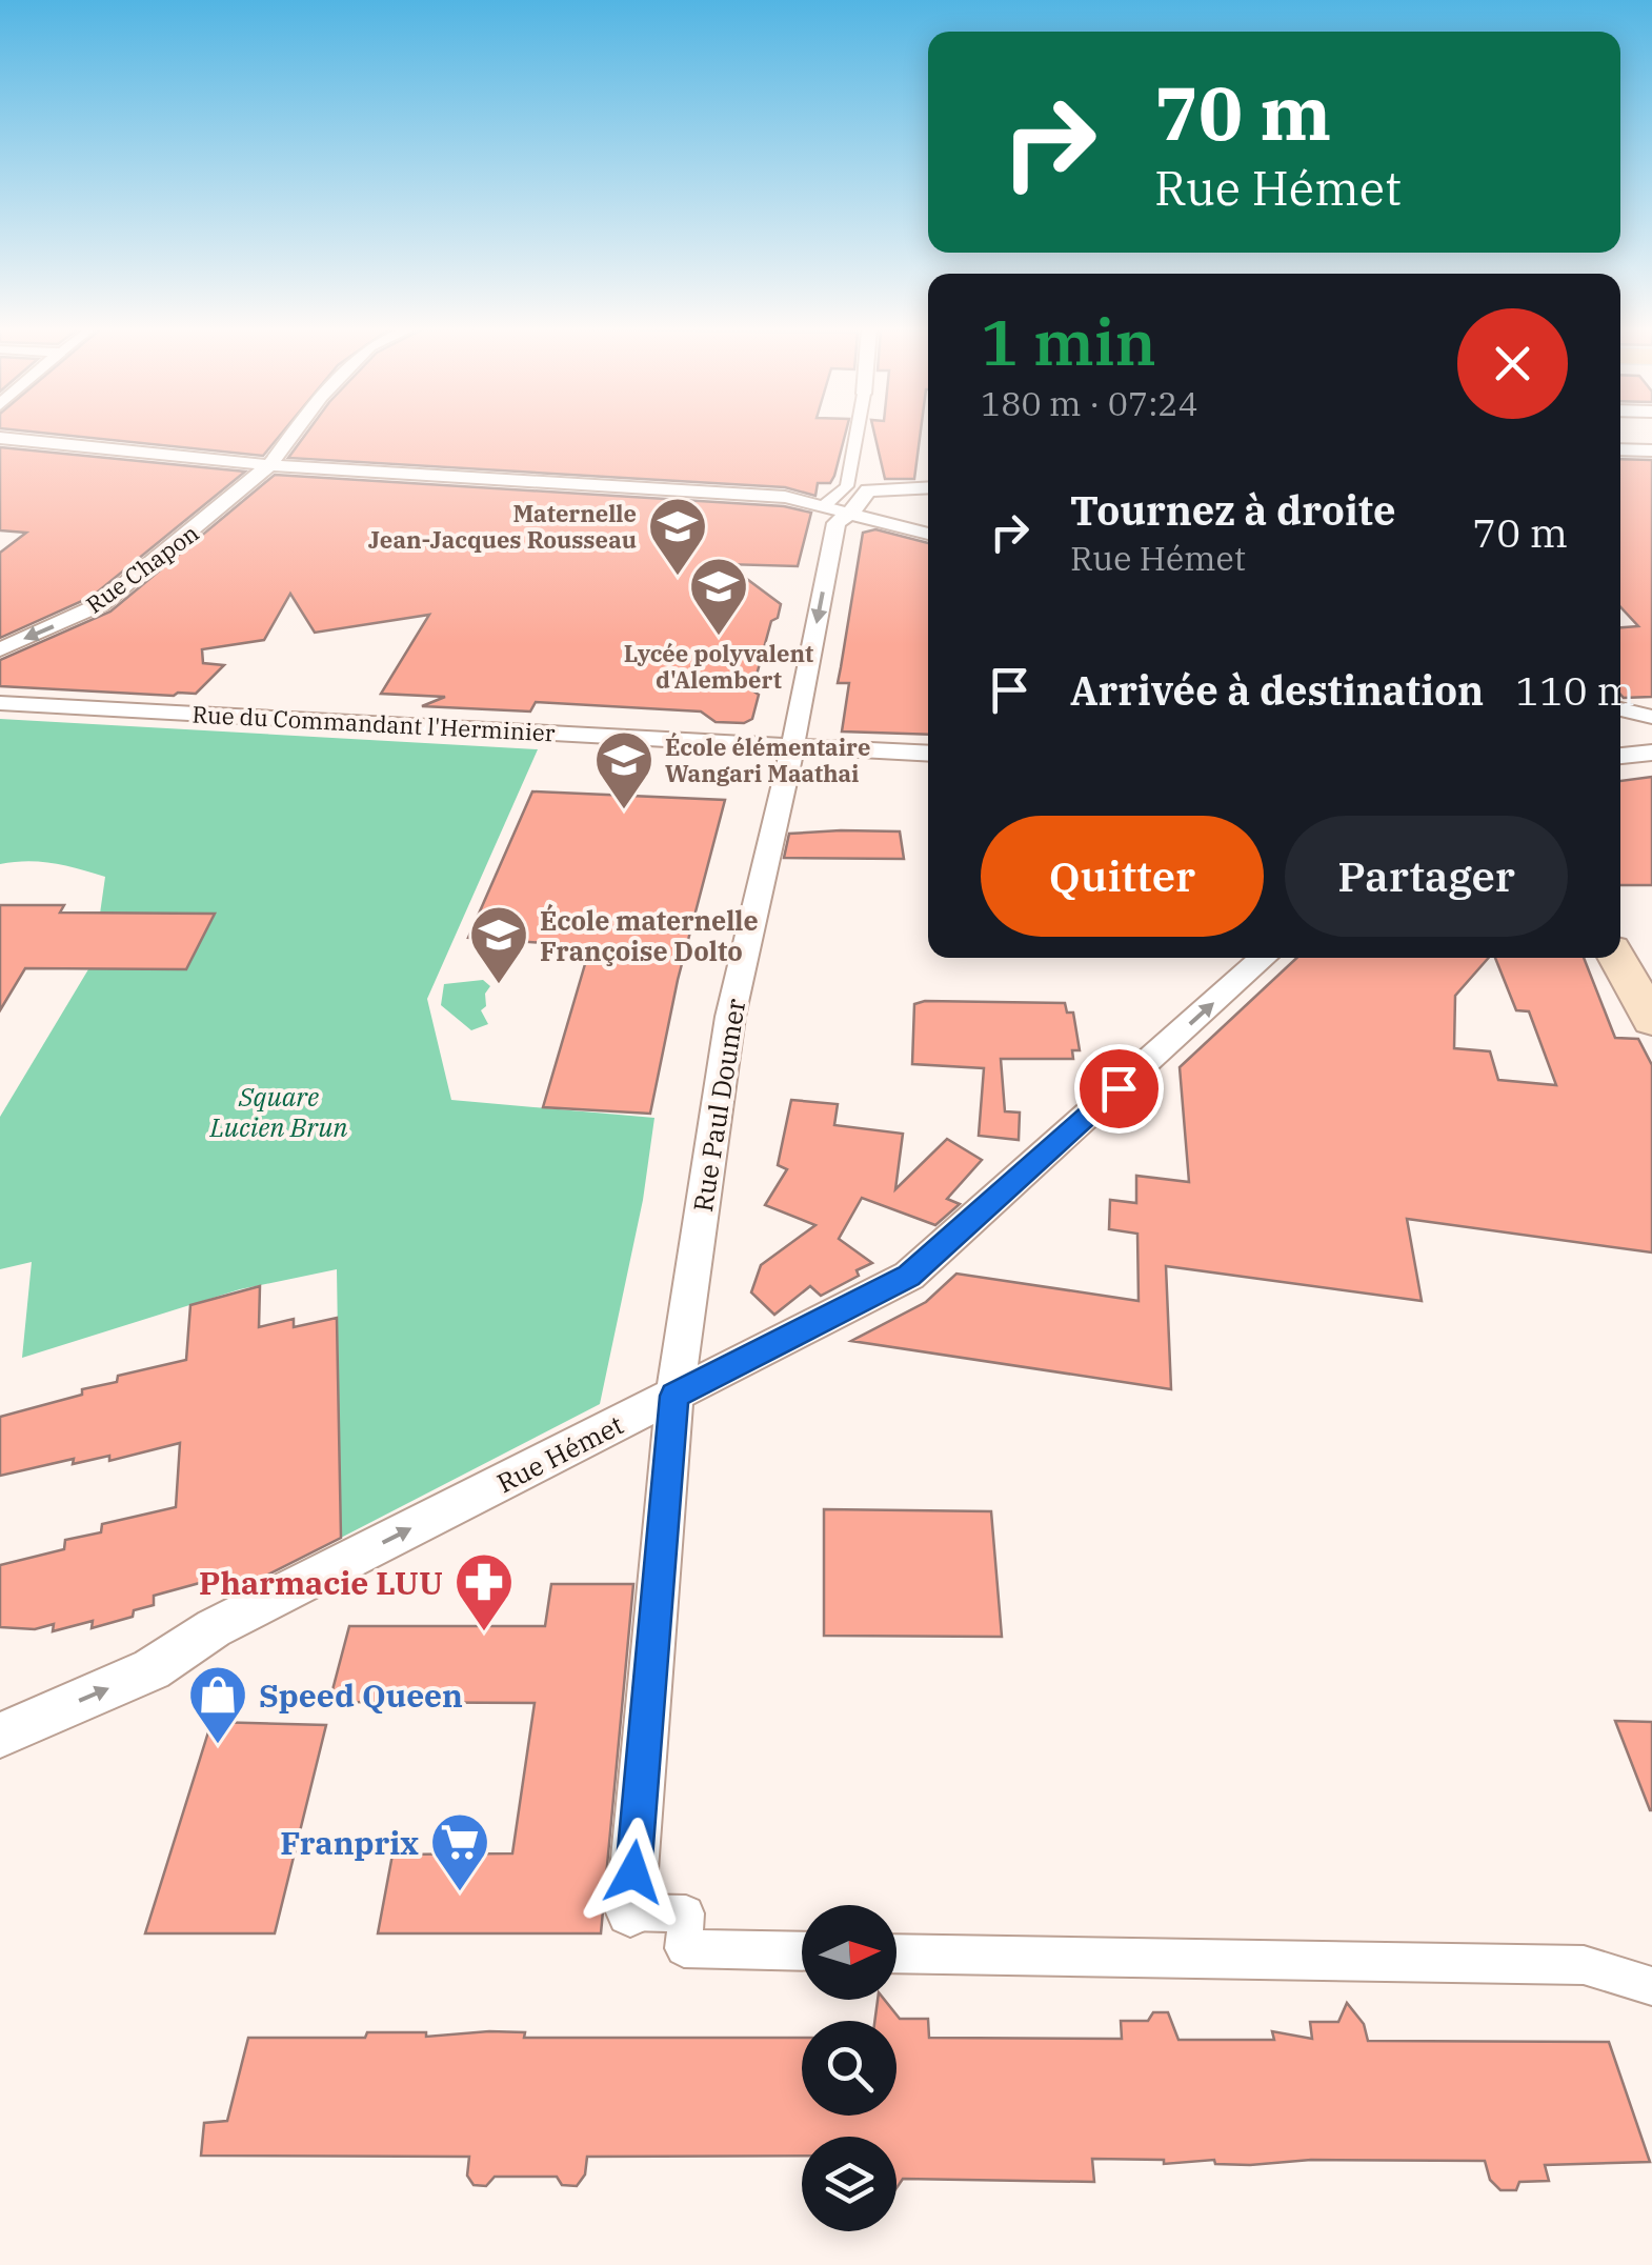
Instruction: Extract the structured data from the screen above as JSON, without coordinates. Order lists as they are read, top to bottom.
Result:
{
  "streets": {
    "street": [
      "Rue Chapon",
      "Rue du Commandant l'Herminier",
      "Rue Paul Doumer",
      "Rue Hémet"
    ]
  },
  "crossings": [
    ["Rue du Commandant l'Herminier", "Rue Paul Doumer"],
    ["Rue Paul Doumer", "Rue Hémet"]
  ],
  "one_way": ["Rue Chapon", "Rue Hémet"],
  "parks": ["Square Lucien Brun"],
  "places": {
    "school or university": [
      "Maternelle Jean-Jacques Rousseau",
      "Lycée polyvalent d'Alembert",
      "École élémentaire Wangari Maathai",
      "École maternelle Françoise Dolto"
    ],
    "pharmacy": ["Pharmacie LUU"],
    "shop": ["Speed Queen"],
    "supermarket": ["Franprix"]
  },
  "north": "right",
  "page": {
    "turn": ["70 m", "Rue Hémet"],
    "heading": ["1 min", "180 m · 07:24"],
    "list": [
      {
        "name": "Tournez à droite",
        "note": "Rue Hémet",
        "value": "70 m"
      },
      {
        "name": "Arrivée à destination",
        "value": "110 m"
      }
    ],
    "buttons": ["Quitter", "Partager"]
  }
}
